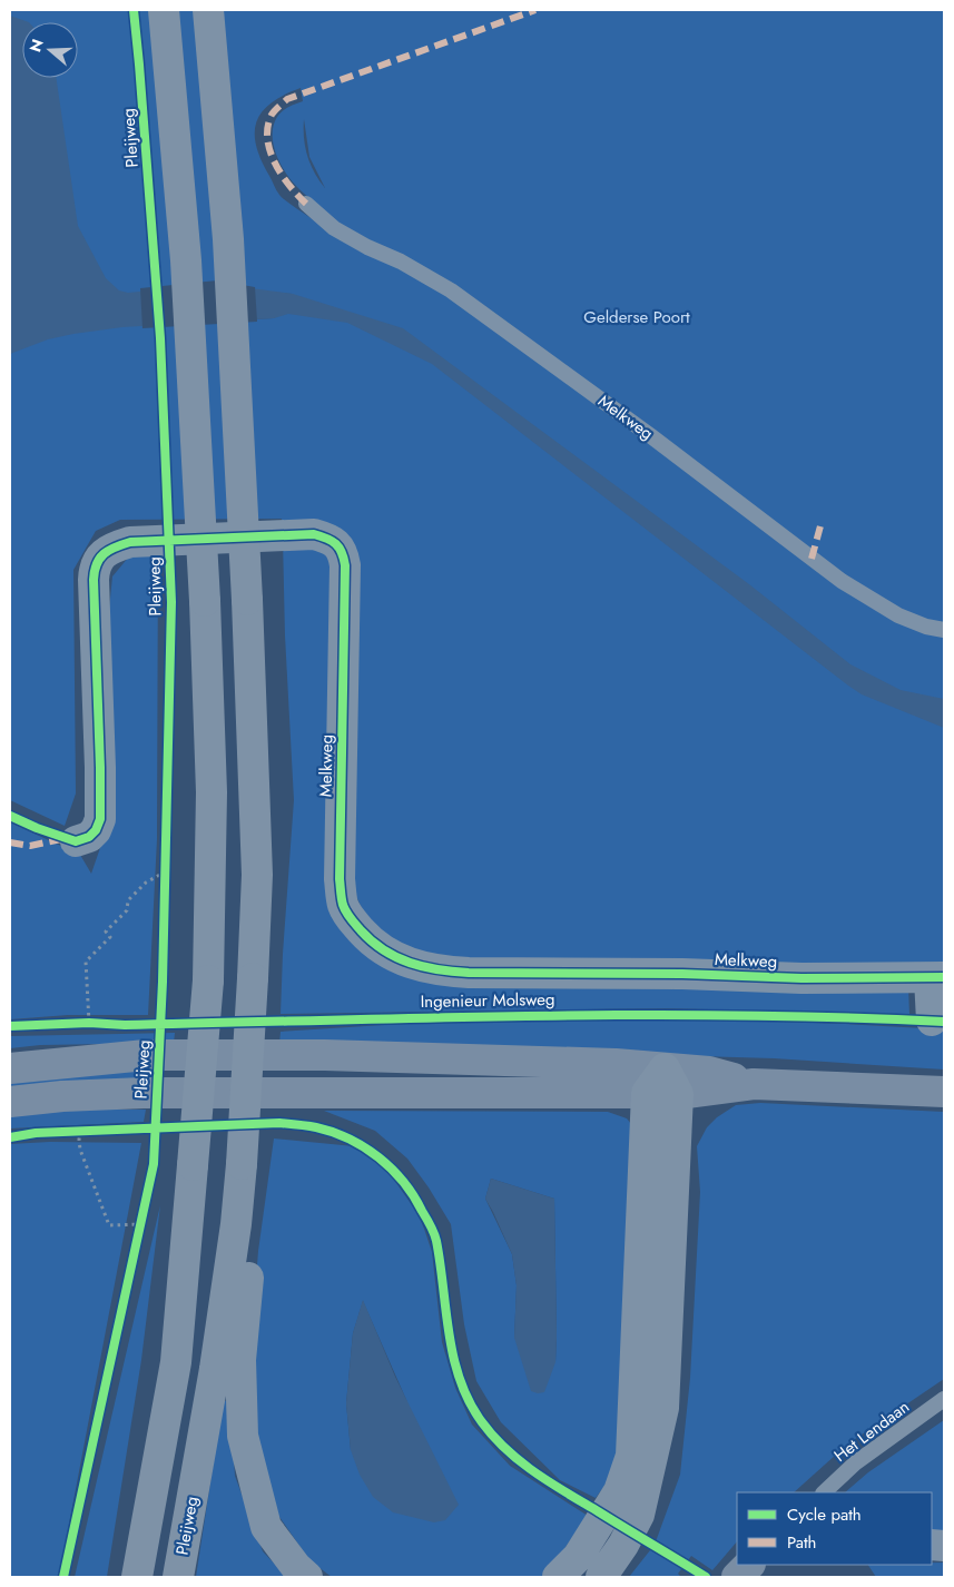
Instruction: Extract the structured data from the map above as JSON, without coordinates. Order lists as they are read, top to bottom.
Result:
{
  "streets": {
    "highway": ["Pleijweg"],
    "street": ["Melkweg"],
    "lane": ["Het Lendaan"],
    "cycle path": ["Ingenieur Molsweg"]
  },
  "parks": ["Gelderse Poort"],
  "legend": ["Cycle path", "Path"],
  "north": "left"
}
